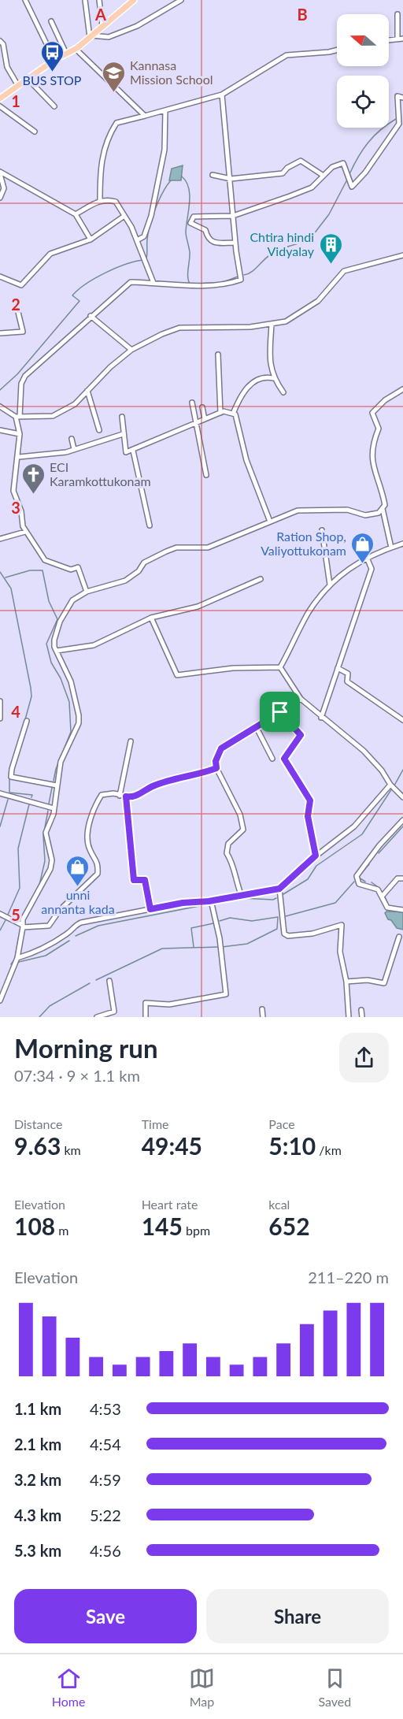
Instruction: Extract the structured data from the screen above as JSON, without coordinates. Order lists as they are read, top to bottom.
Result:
{
  "places": {
    "bus stop": ["BUS STOP"],
    "school or university": ["Kannasa Mission School"],
    "building": ["Chtira hindi Vidyalay"],
    "church": ["ECI Karamkottukonam"],
    "shop": ["Ration Shop, Valiyottukonam", "unni annanta kada"]
  },
  "north": "left",
  "page": {
    "heading": ["Morning run", "07:34 · 9 × 1.1 km"],
    "stats": [
      ["Distance", "9.63 km"],
      ["Time", "49:45"],
      ["Pace", "5:10 /km"],
      ["Elevation", "108 m"],
      ["Heart rate", "145 bpm"],
      ["kcal", "652"]
    ],
    "chart": ["Elevation", "211–220 m"],
    "list": [
      {
        "name": "1.1 km",
        "note": "4:53"
      },
      {
        "name": "2.1 km",
        "note": "4:54"
      },
      {
        "name": "3.2 km",
        "note": "4:59"
      },
      {
        "name": "4.3 km",
        "note": "5:22"
      },
      {
        "name": "5.3 km",
        "note": "4:56"
      }
    ],
    "buttons": ["Save", "Share"],
    "tabs": ["Home", "Map", "Saved"]
  },
  "grid": {
    "columns": ["A", "B"],
    "rows": [
      "1",
      "2",
      "3",
      "4",
      "5"
    ]
  }
}
